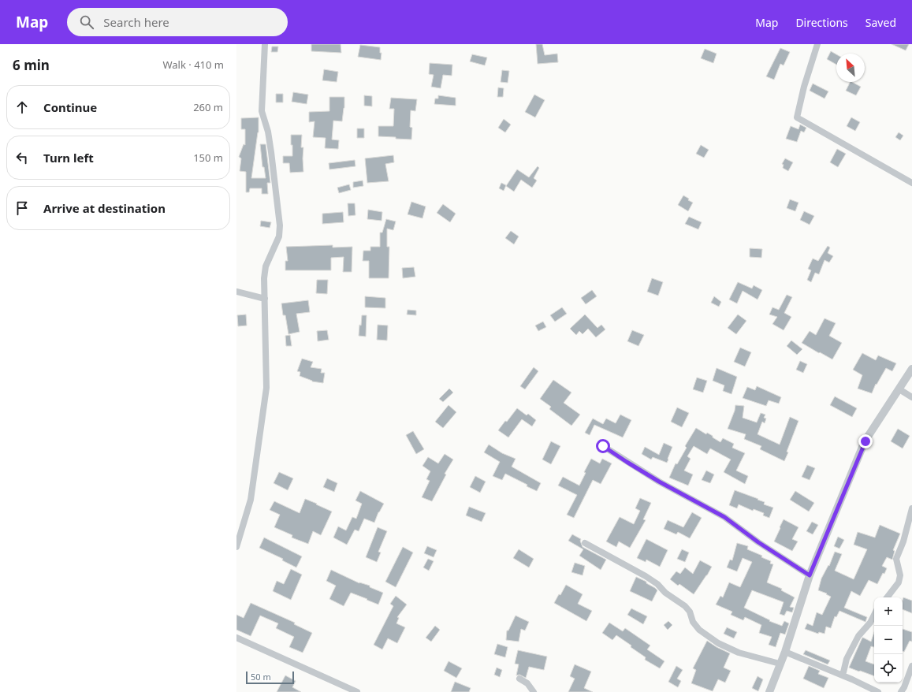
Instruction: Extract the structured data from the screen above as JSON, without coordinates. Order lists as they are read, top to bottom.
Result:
{
  "scale_bar": "50 m",
  "north": "top left",
  "page": {
    "header": "Map",
    "search": "Search here",
    "nav": ["Map", "Directions", "Saved"],
    "heading": ["6 min", "Walk · 410 m"],
    "list": [
      ["Continue", "260 m"],
      ["Turn left", "150 m"],
      "Arrive at destination"
    ],
    "map_buttons": ["+", "−"],
    "scale": "50 m"
  }
}
